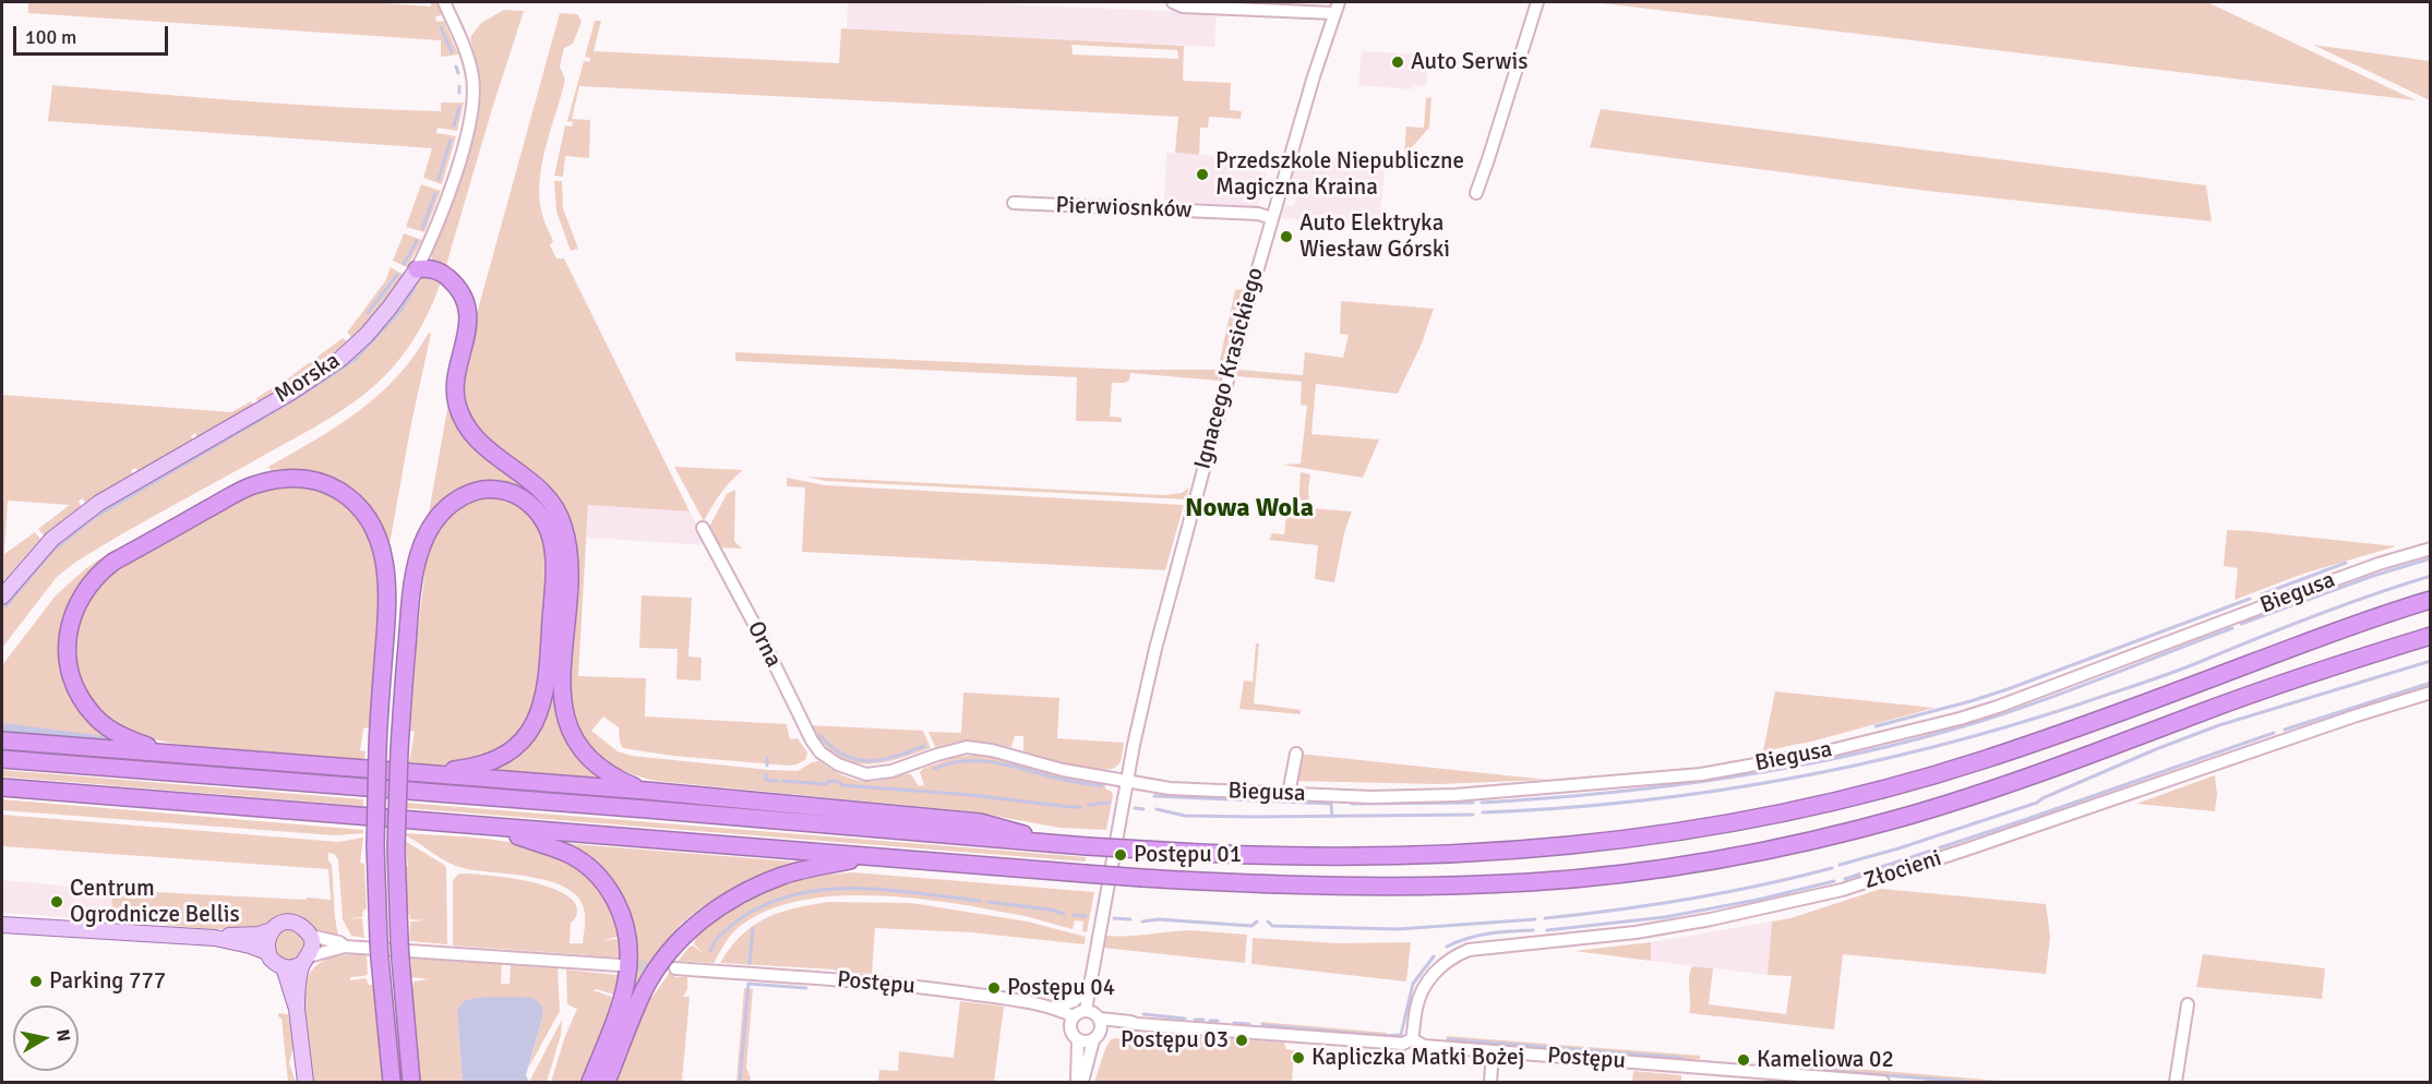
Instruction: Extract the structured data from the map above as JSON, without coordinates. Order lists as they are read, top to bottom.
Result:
{
  "streets": {
    "main road": ["Morska"],
    "street": [
      "Pierwiosnków",
      "Ignacego Krasickiego",
      "Biegusa",
      "Orna",
      "Złocieni",
      "Postępu"
    ]
  },
  "crossings": [
    ["Pierwiosnków", "Ignacego Krasickiego"],
    ["Ignacego Krasickiego", "Biegusa"],
    ["Ignacego Krasickiego", "Postępu"],
    ["Biegusa", "Orna"],
    ["Złocieni", "Postępu"]
  ],
  "districts": ["Nowa Wola"],
  "places": [
    "Auto Serwis",
    "Przedszkole Niepubliczne Magiczna Kraina",
    "Auto Elektryka Wiesław Górski",
    "Postępu 01",
    "Centrum Ogrodnicze Bellis",
    "Parking 777",
    "Postępu 04",
    "Postępu 03",
    "Kapliczka Matki Bożej",
    "Kameliowa 02"
  ],
  "scale_bar": "100 m",
  "north": "right"
}
